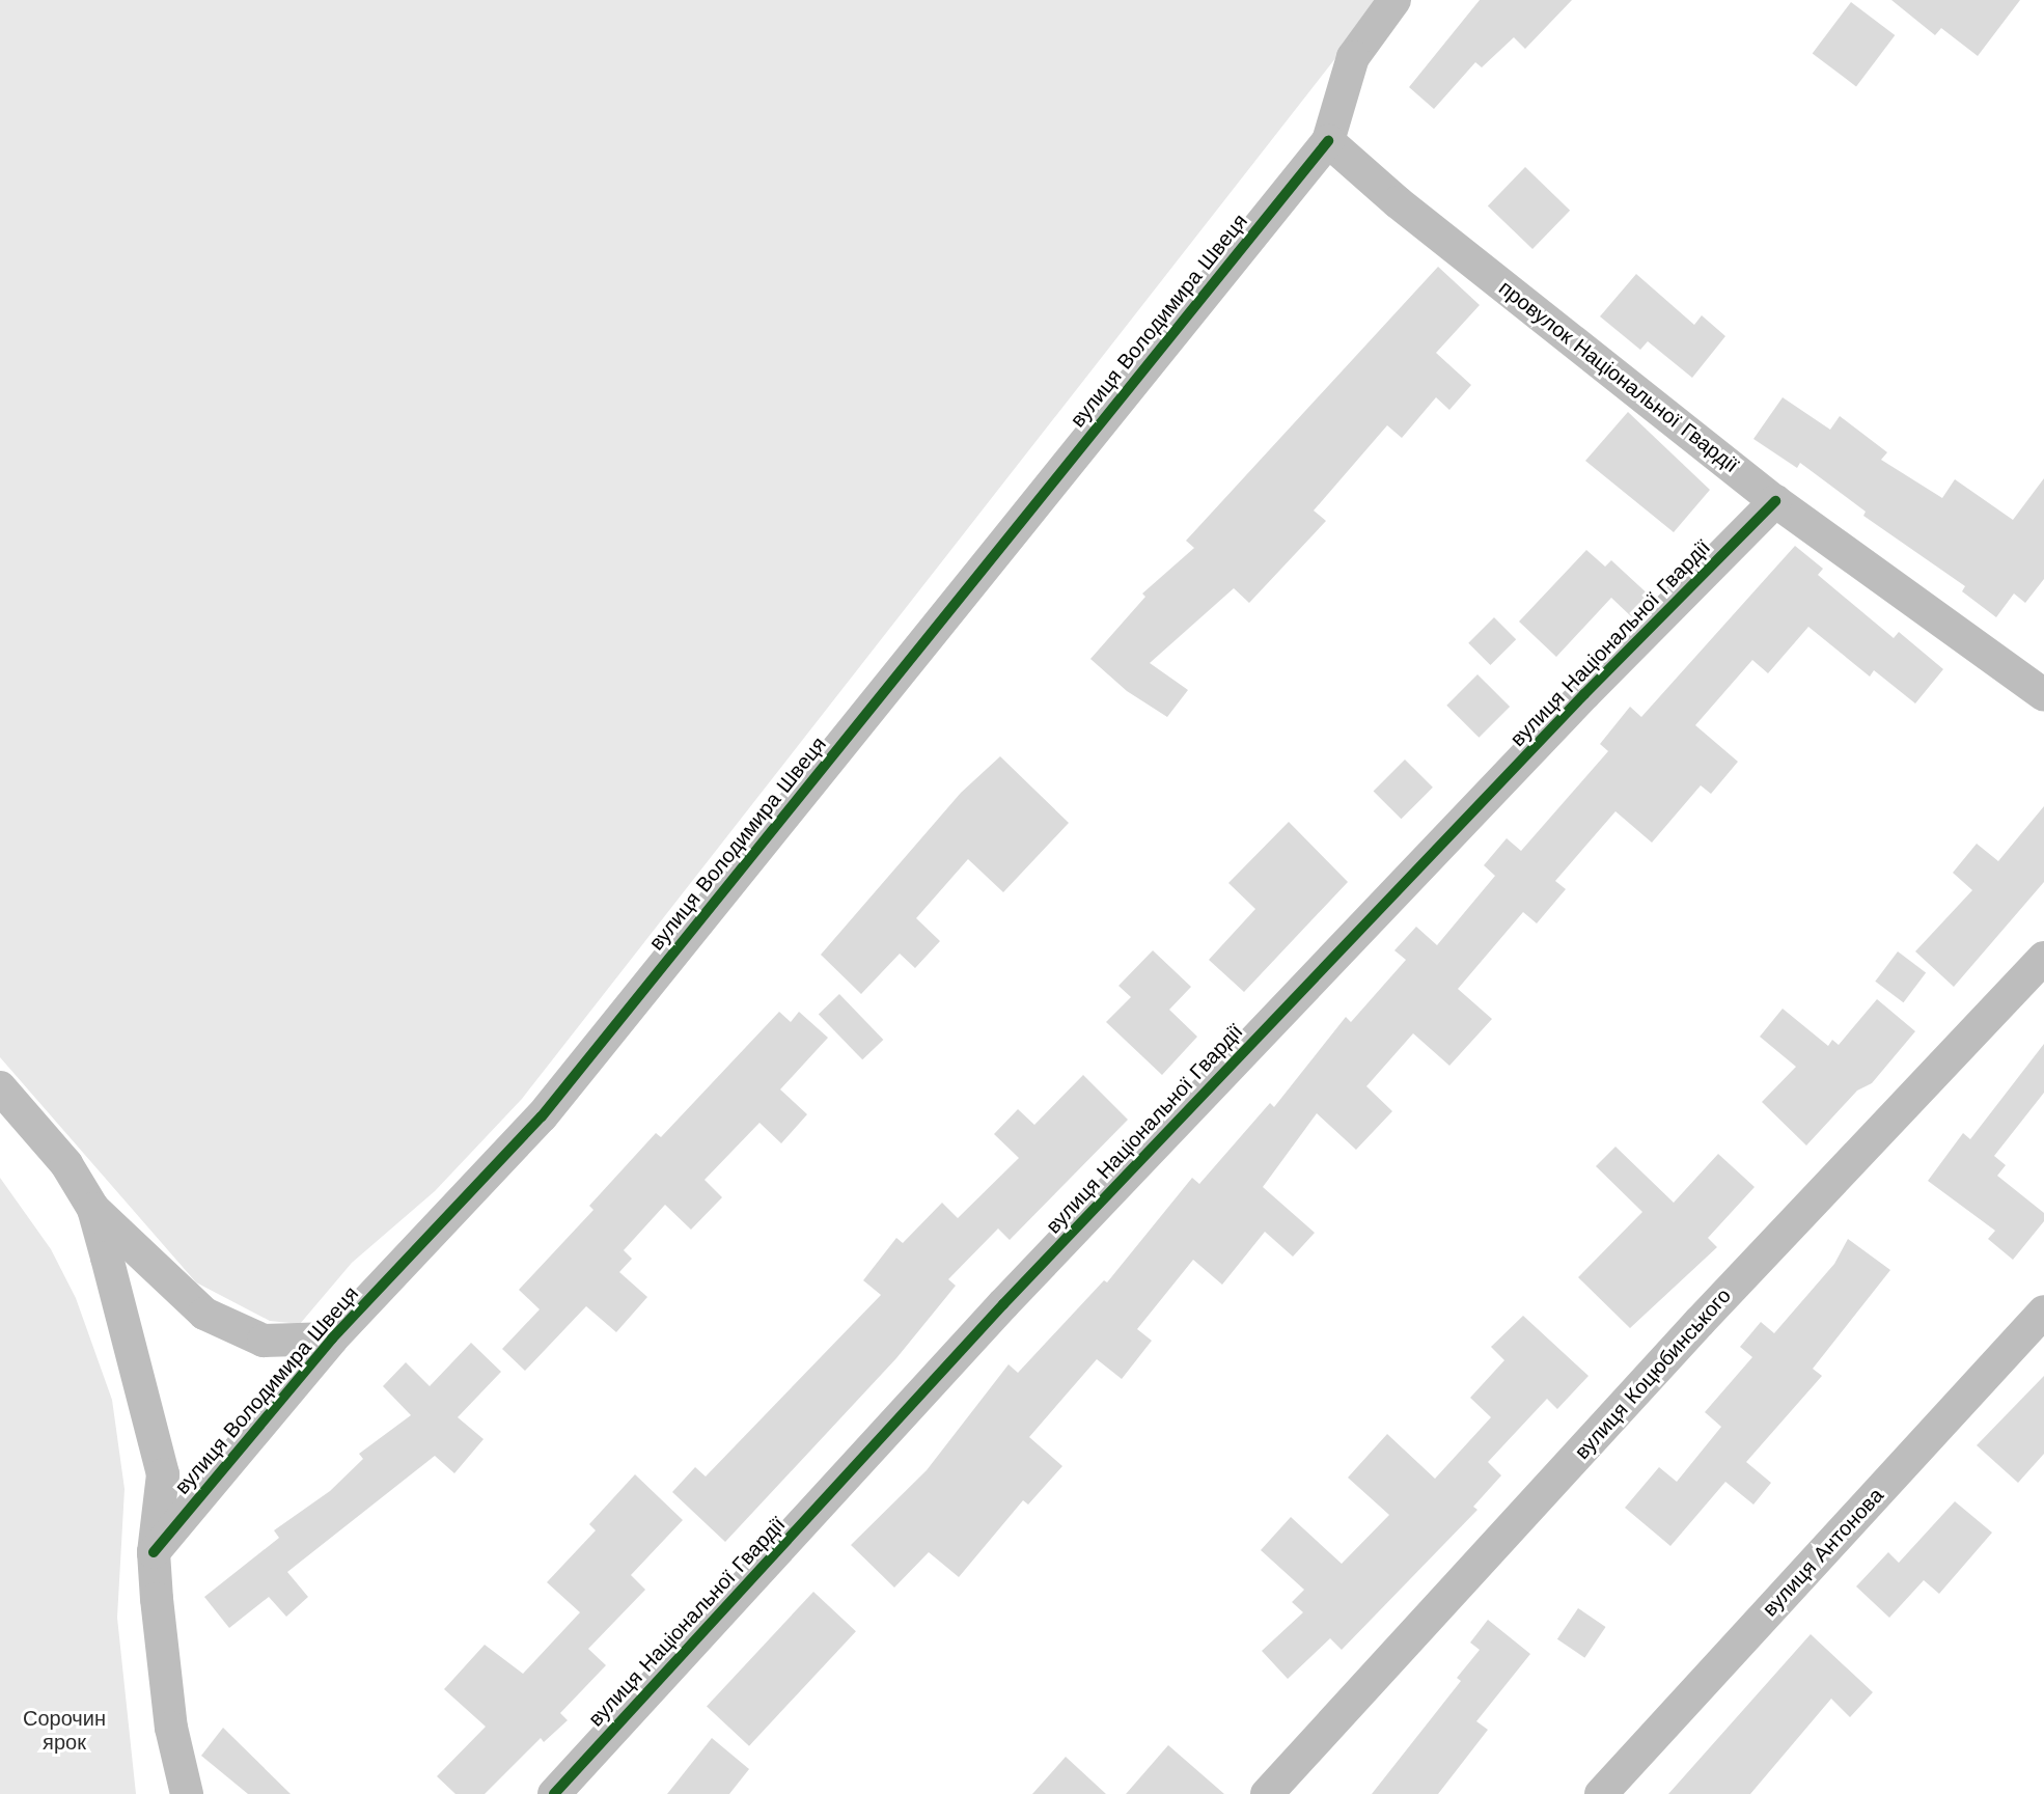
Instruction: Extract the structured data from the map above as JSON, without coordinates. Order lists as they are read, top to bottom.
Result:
{
  "streets": {
    "street": [
      "вулиця Володимира Швеця",
      "провулок Національної Гвардії",
      "вулиця Національної Гвардії",
      "вулиця Коцюбинського",
      "вулиця Антонова"
    ]
  },
  "crossings": [
    ["вулиця Володимира Швеця", "провулок Національної Гвардії"],
    ["провулок Національної Гвардії", "вулиця Національної Гвардії"]
  ],
  "parks": ["Сорочин ярок"]
}
